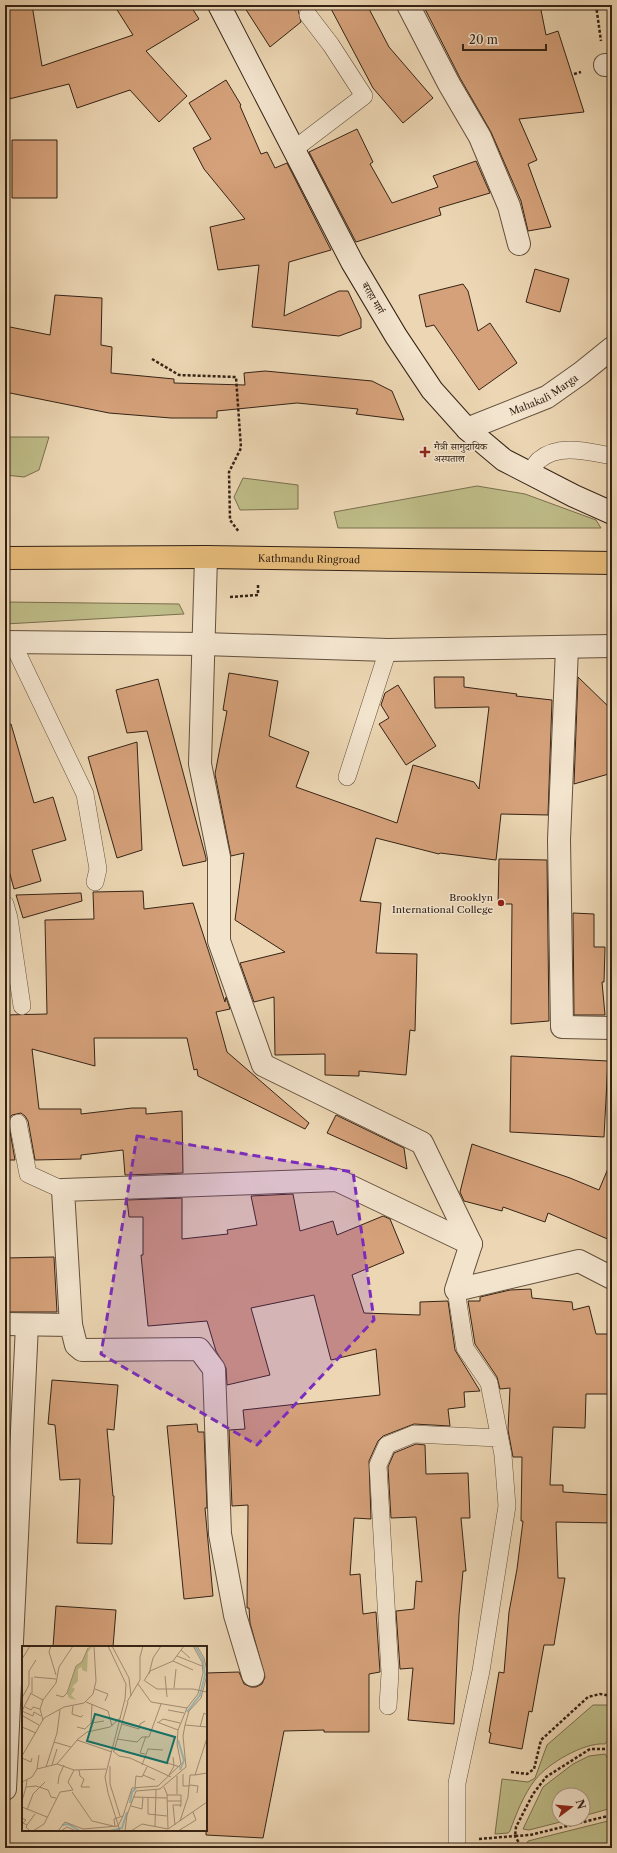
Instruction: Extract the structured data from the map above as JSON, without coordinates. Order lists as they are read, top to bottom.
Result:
{
  "streets": {
    "highway": ["Kathmandu Ringroad"],
    "street": ["बराहा मार्ग", "Mahakali Marga"]
  },
  "crossings": [
    ["बराहा मार्ग", "Mahakali Marga"]
  ],
  "places": {
    "health": ["मैत्री सामुदायिक अस्पताल"],
    "other": ["Brooklyn International College"]
  },
  "scale_bar": "20 m",
  "north": "right"
}
